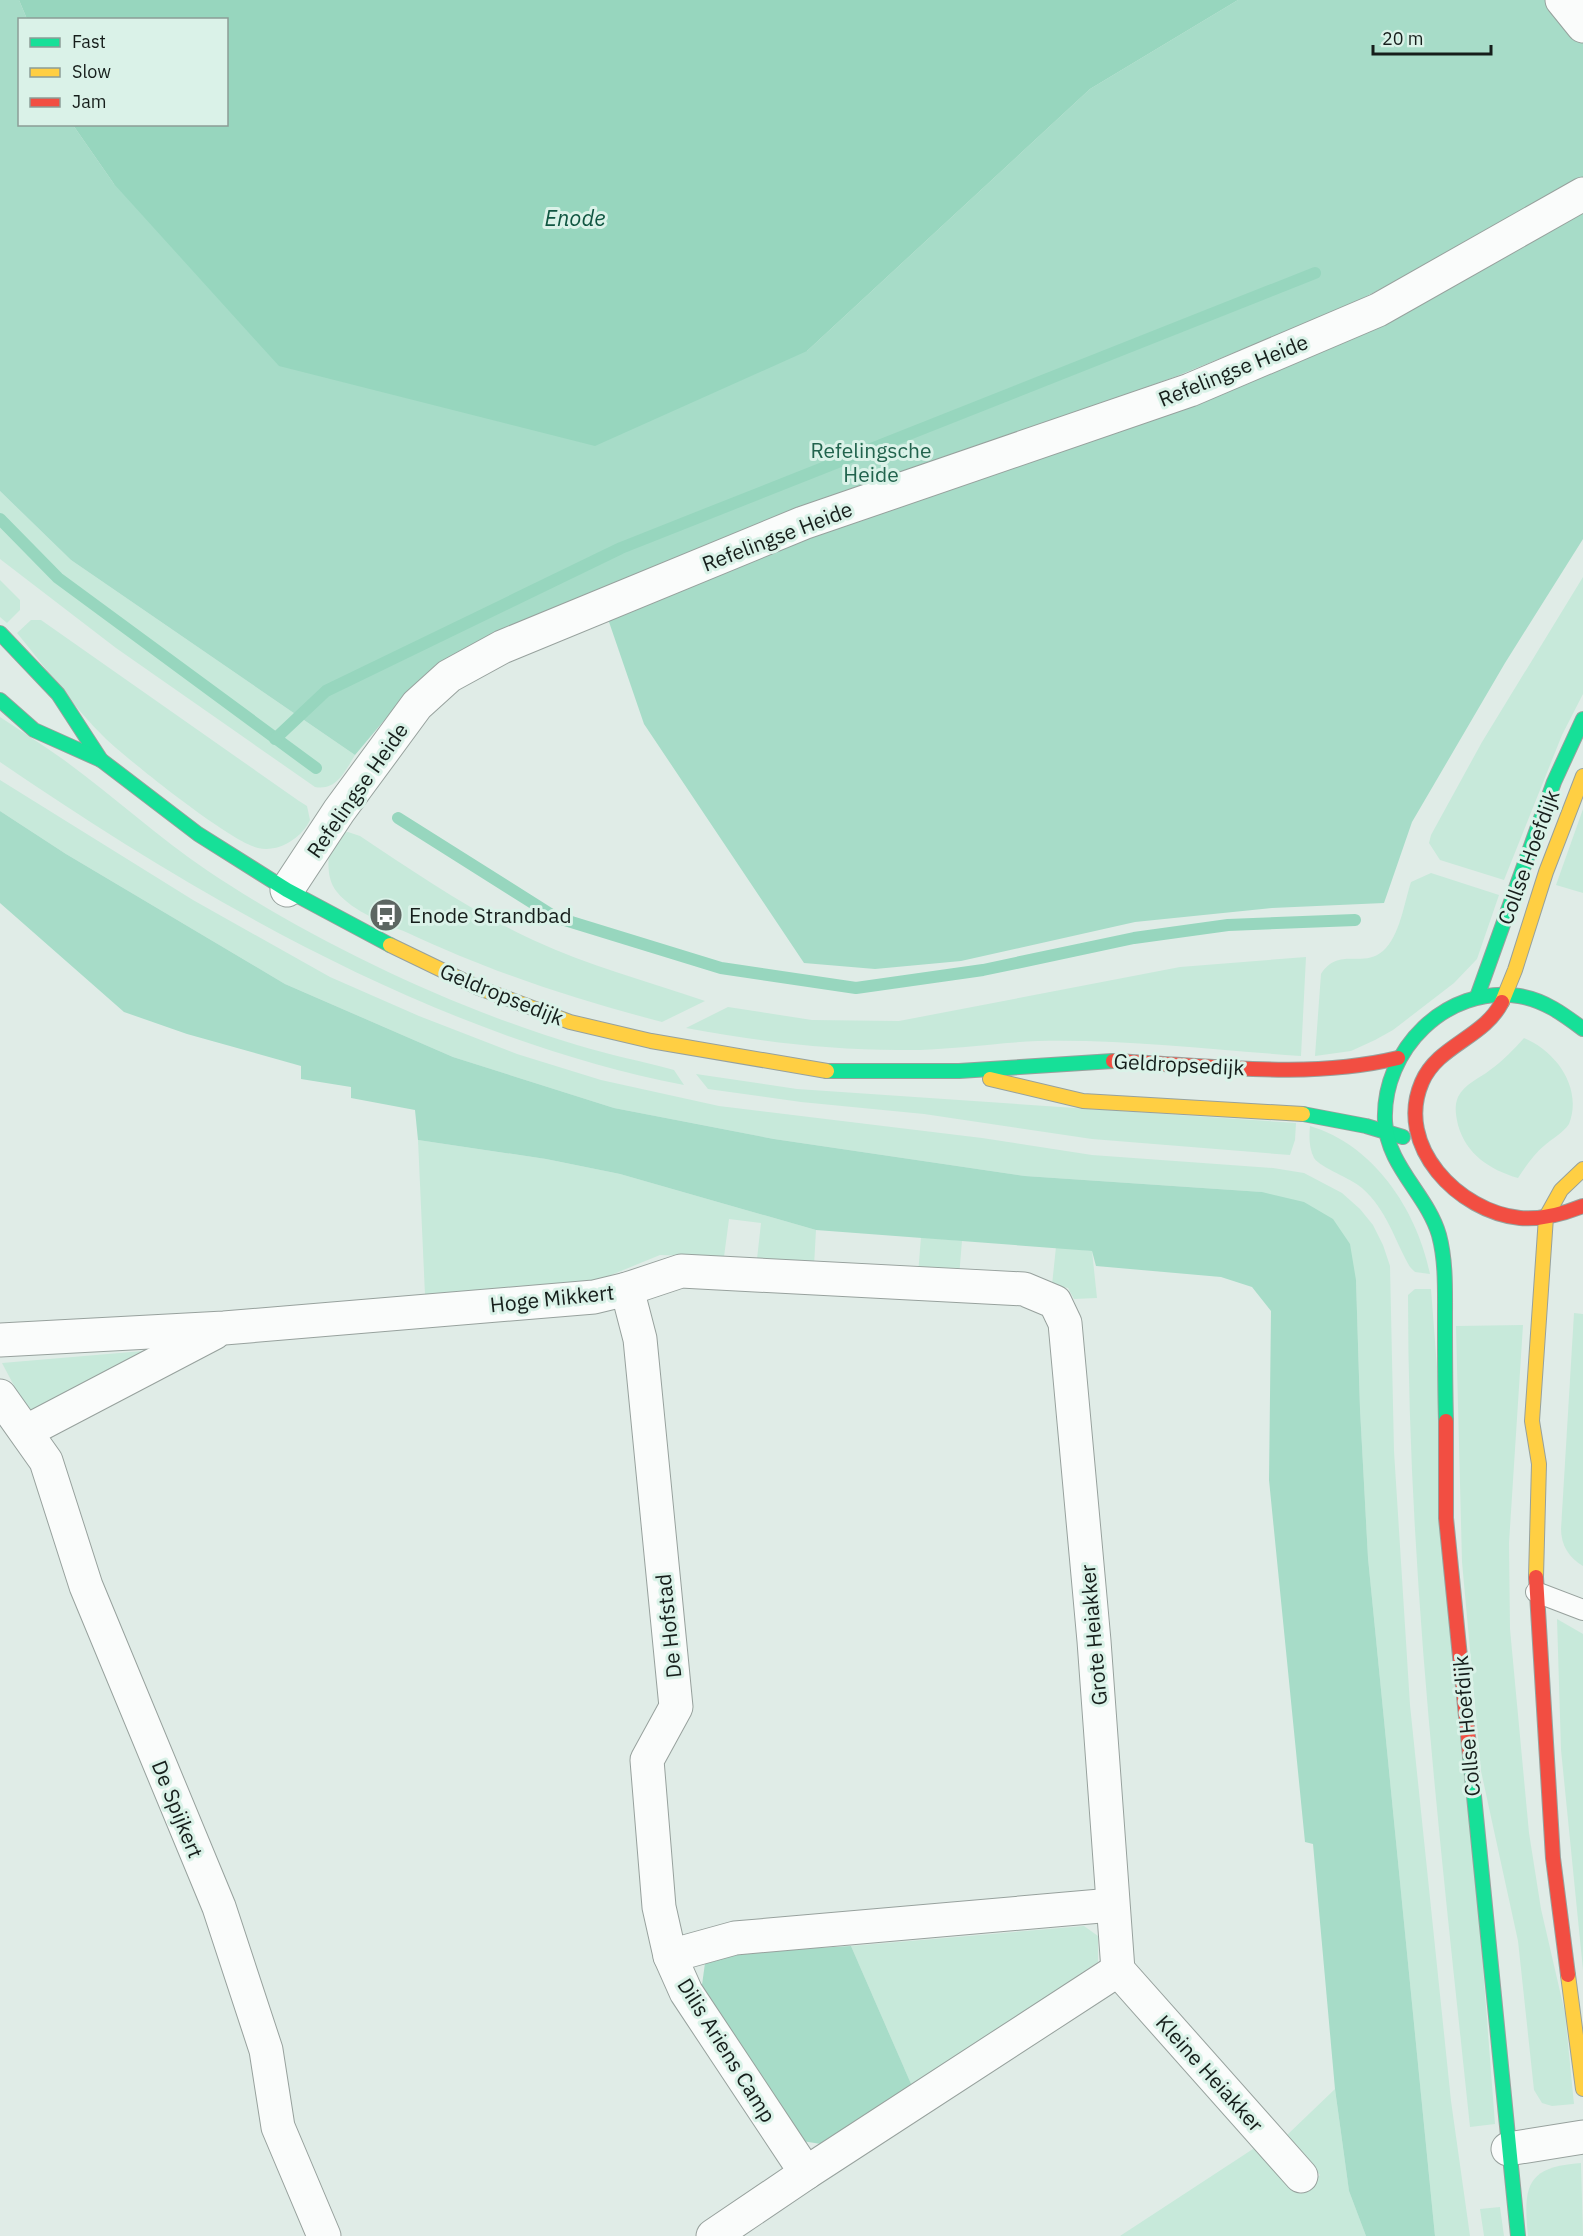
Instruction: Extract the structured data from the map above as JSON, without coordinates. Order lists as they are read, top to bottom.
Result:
{
  "streets": {
    "main road": ["Collse Hoefdijk", "Geldropsedijk"],
    "street": [
      "Refelingse Heide",
      "Hoge Mikkert",
      "De Hofstad",
      "Grote Heiakker",
      "De Spijkert",
      "Dilis Ariens Camp",
      "Kleine Heiakker"
    ]
  },
  "crossings": [
    ["Refelingse Heide", "Geldropsedijk"],
    ["Collse Hoefdijk", "Geldropsedijk"],
    ["Hoge Mikkert", "De Hofstad"],
    ["Hoge Mikkert", "Grote Heiakker"],
    ["Hoge Mikkert", "De Spijkert"],
    ["De Hofstad", "Dilis Ariens Camp"],
    ["Grote Heiakker", "Dilis Ariens Camp"],
    ["Grote Heiakker", "Kleine Heiakker"]
  ],
  "water": ["Enode"],
  "parks": ["Refelingsche Heide"],
  "places": {
    "bus stop": ["Enode Strandbad"]
  },
  "legend": ["Fast", "Slow", "Jam"],
  "scale_bar": "20 m"
}
